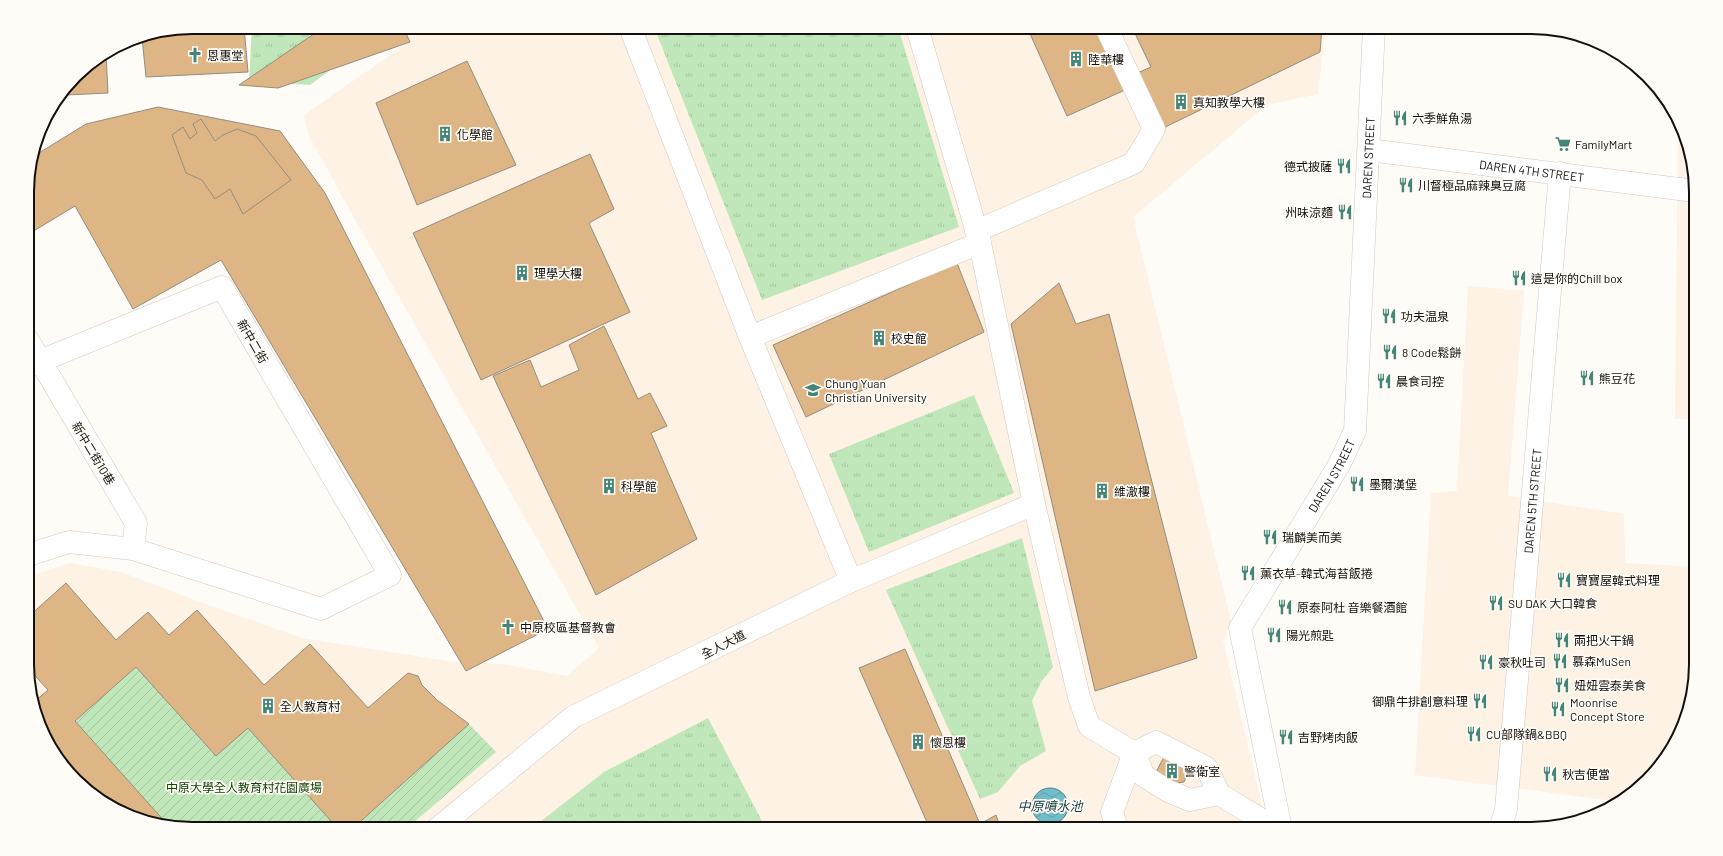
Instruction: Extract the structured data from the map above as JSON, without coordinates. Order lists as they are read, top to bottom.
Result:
{
  "streets": {
    "street": [
      "DAREN STREET",
      "DAREN 4TH STREET",
      "新中二街",
      "新中二街10巷",
      "DAREN 5TH STREET",
      "全人大道"
    ]
  },
  "crossings": [
    ["DAREN STREET", "DAREN 4TH STREET"],
    ["DAREN 4TH STREET", "DAREN 5TH STREET"],
    ["新中二街", "新中二街10巷"]
  ],
  "water": ["中原噴水池"],
  "parks": ["中原大學全人教育村花園廣場"],
  "places": {
    "church": ["恩惠堂", "中原校區基督教會"],
    "building": [
      "陸華樓",
      "真知教學大樓",
      "化學館",
      "理學大樓",
      "校史館",
      "科學館",
      "維澈樓",
      "全人教育村",
      "懷恩樓",
      "警衛室"
    ],
    "restaurant": [
      "六季鮮魚湯",
      "德式披薩",
      "川督極品麻辣臭豆腐",
      "州味涼麵",
      "這是你的Chill box",
      "功夫温泉",
      "8 Code鬆餅",
      "熊豆花",
      "晨食司控",
      "墨爾漢堡",
      "瑞麟美而美",
      "薰衣草-韓式海苔飯捲",
      "寶寶屋韓式料理",
      "SU DAK 大口韓食",
      "原泰阿杜 音樂餐酒館",
      "陽光煎匙",
      "兩把火干鍋",
      "慕森MuSen",
      "豪秋吐司",
      "妞妞雲泰美食",
      "御鼎牛排創意料理",
      "Moonrise Concept Store",
      "CU部隊鍋&BBQ",
      "吉野烤肉飯",
      "秋吉便當"
    ],
    "supermarket": ["FamilyMart"],
    "school or university": ["Chung Yuan Christian University"]
  }
}
